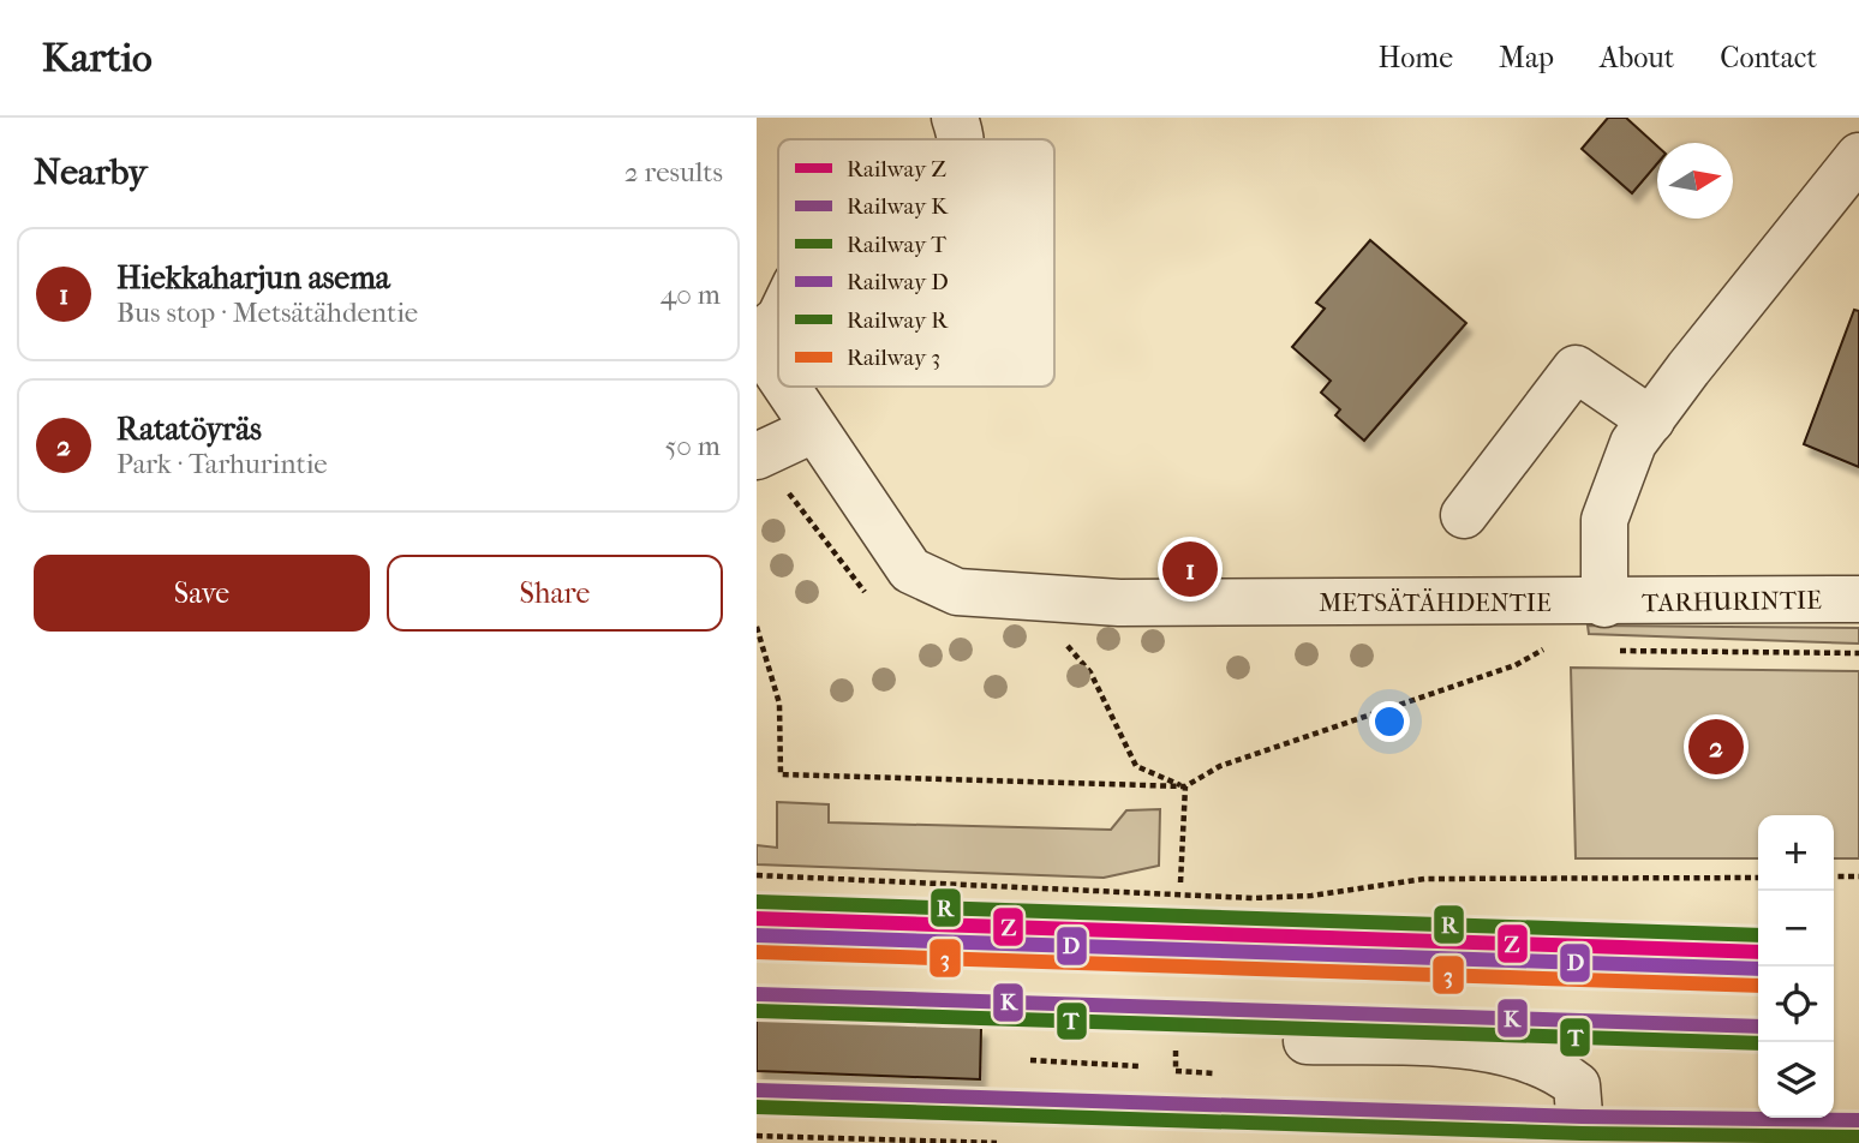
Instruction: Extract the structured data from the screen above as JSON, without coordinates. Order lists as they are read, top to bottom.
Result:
{
  "streets": {
    "street": ["TARHURINTIE", "METSÄTÄHDENTIE"]
  },
  "crossings": [
    ["TARHURINTIE", "METSÄTÄHDENTIE"]
  ],
  "lines": [
    "rail line R",
    "rail line Z",
    "rail line D",
    "rail line 3",
    "rail line K",
    "rail line T"
  ],
  "legend": [
    "Railway Z",
    "Railway K",
    "Railway T",
    "Railway D",
    "Railway R",
    "Railway 3"
  ],
  "north": "right",
  "page": {
    "header": "Kartio",
    "nav": [
      "Home",
      "Map",
      "About",
      "Contact"
    ],
    "heading": ["Nearby", "2 results"],
    "list": [
      {
        "mark": "1",
        "name": "Hiekkaharjun asema",
        "note": "Bus stop · Metsätähdentie",
        "value": "40 m"
      },
      {
        "mark": "2",
        "name": "Ratatöyräs",
        "note": "Park · Tarhurintie",
        "value": "50 m"
      }
    ],
    "buttons": ["Save", "Share"],
    "pins": ["1", "2"],
    "map_buttons": ["+", "−"]
  }
}
